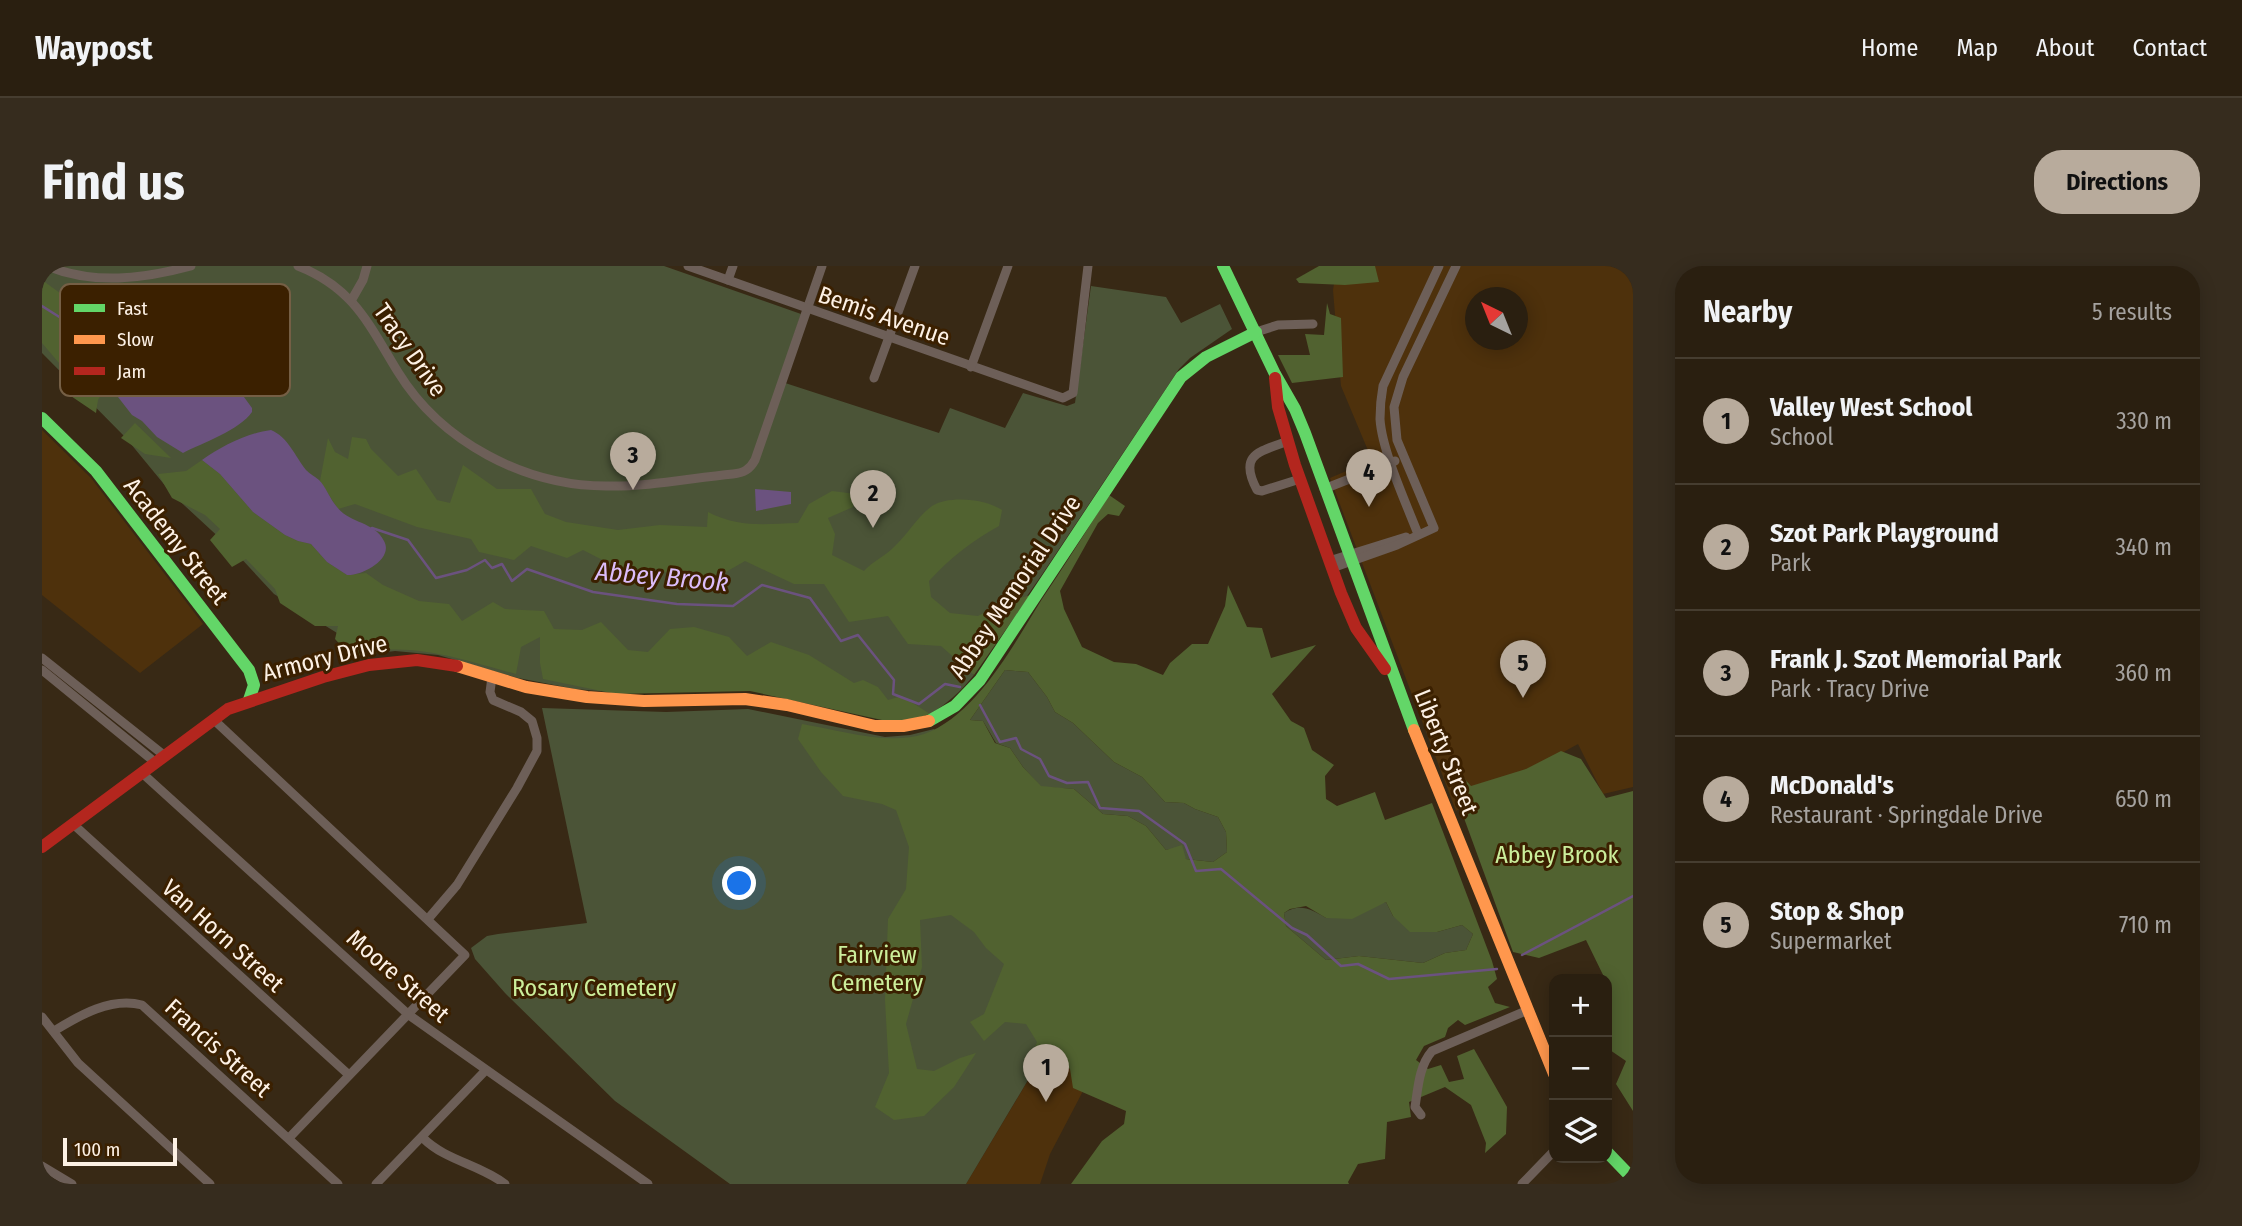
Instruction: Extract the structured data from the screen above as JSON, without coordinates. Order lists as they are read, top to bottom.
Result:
{
  "streets": {
    "main road": [
      "Academy Street",
      "Abbey Memorial Drive",
      "Armory Drive",
      "Liberty Street"
    ],
    "street": [
      "Bemis Avenue",
      "Tracy Drive",
      "Van Horn Street",
      "Moore Street",
      "Francis Street"
    ]
  },
  "crossings": [
    ["Bemis Avenue", "Tracy Drive"],
    ["Academy Street", "Armory Drive"],
    ["Abbey Memorial Drive", "Armory Drive"],
    ["Armory Drive", "Van Horn Street"],
    ["Armory Drive", "Moore Street"]
  ],
  "water": ["Abbey Brook"],
  "parks": ["Abbey Brook", "Fairview Cemetery", "Rosary Cemetery"],
  "legend": ["Fast", "Slow", "Jam"],
  "scale_bar": "100 m",
  "north": "top left",
  "page": {
    "header": "Waypost",
    "nav": [
      "Home",
      "Map",
      "About",
      "Contact"
    ],
    "buttons": "Directions",
    "title": "Find us",
    "heading": ["Nearby", "5 results"],
    "list": [
      {
        "mark": "1",
        "name": "Valley West School",
        "note": "School",
        "value": "330 m"
      },
      {
        "mark": "2",
        "name": "Szot Park Playground",
        "note": "Park",
        "value": "340 m"
      },
      {
        "mark": "3",
        "name": "Frank J. Szot Memorial Park",
        "note": "Park · Tracy Drive",
        "value": "360 m"
      },
      {
        "mark": "4",
        "name": "McDonald's",
        "note": "Restaurant · Springdale Drive",
        "value": "650 m"
      },
      {
        "mark": "5",
        "name": "Stop & Shop",
        "note": "Supermarket",
        "value": "710 m"
      }
    ],
    "pins": [
      "3",
      "4",
      "2",
      "5",
      "1"
    ],
    "map_buttons": ["+", "−"],
    "scale": "100 m"
  }
}
